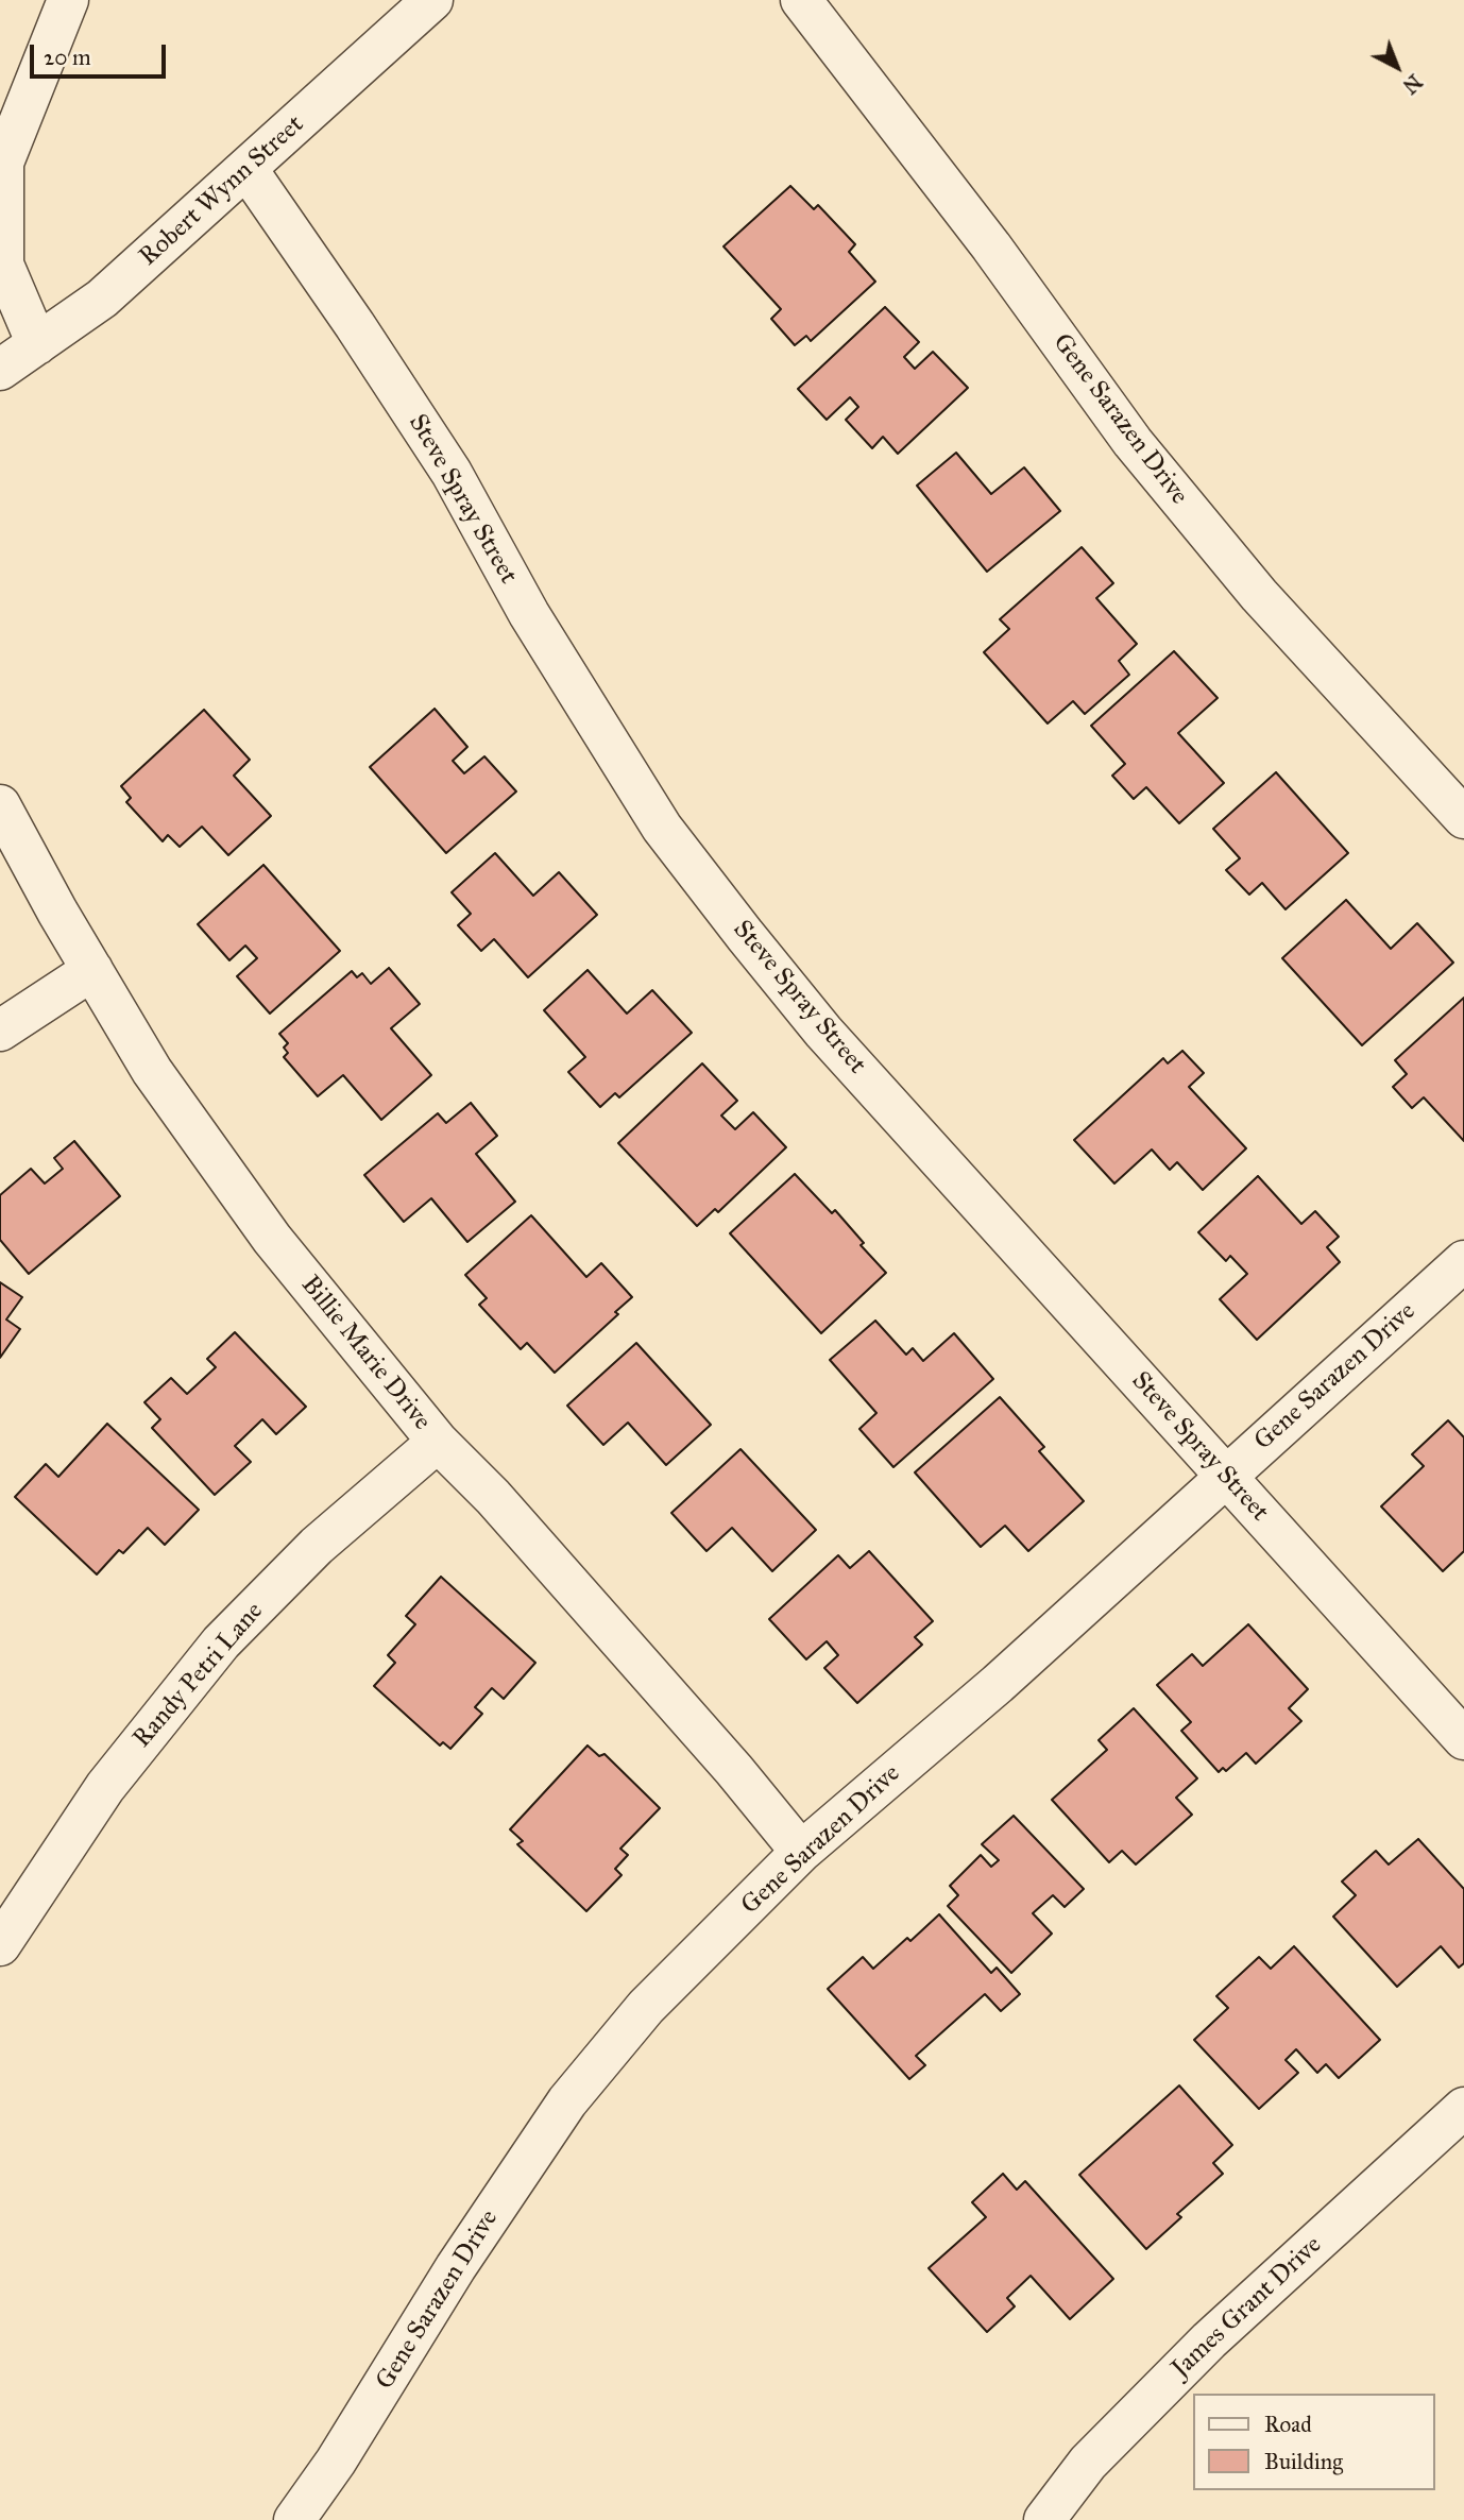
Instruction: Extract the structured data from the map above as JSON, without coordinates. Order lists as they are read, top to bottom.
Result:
{
  "streets": {
    "street": [
      "Robert Wynn Street",
      "Gene Sarazen Drive",
      "Steve Spray Street",
      "Billie Marie Drive",
      "Randy Petri Lane",
      "James Grant Drive"
    ]
  },
  "crossings": [
    ["Robert Wynn Street", "Steve Spray Street"],
    ["Gene Sarazen Drive", "Steve Spray Street"],
    ["Gene Sarazen Drive", "Billie Marie Drive"],
    ["Billie Marie Drive", "Randy Petri Lane"]
  ],
  "legend": ["Road", "Building"],
  "scale_bar": "20 m",
  "north": "bottom right"
}
